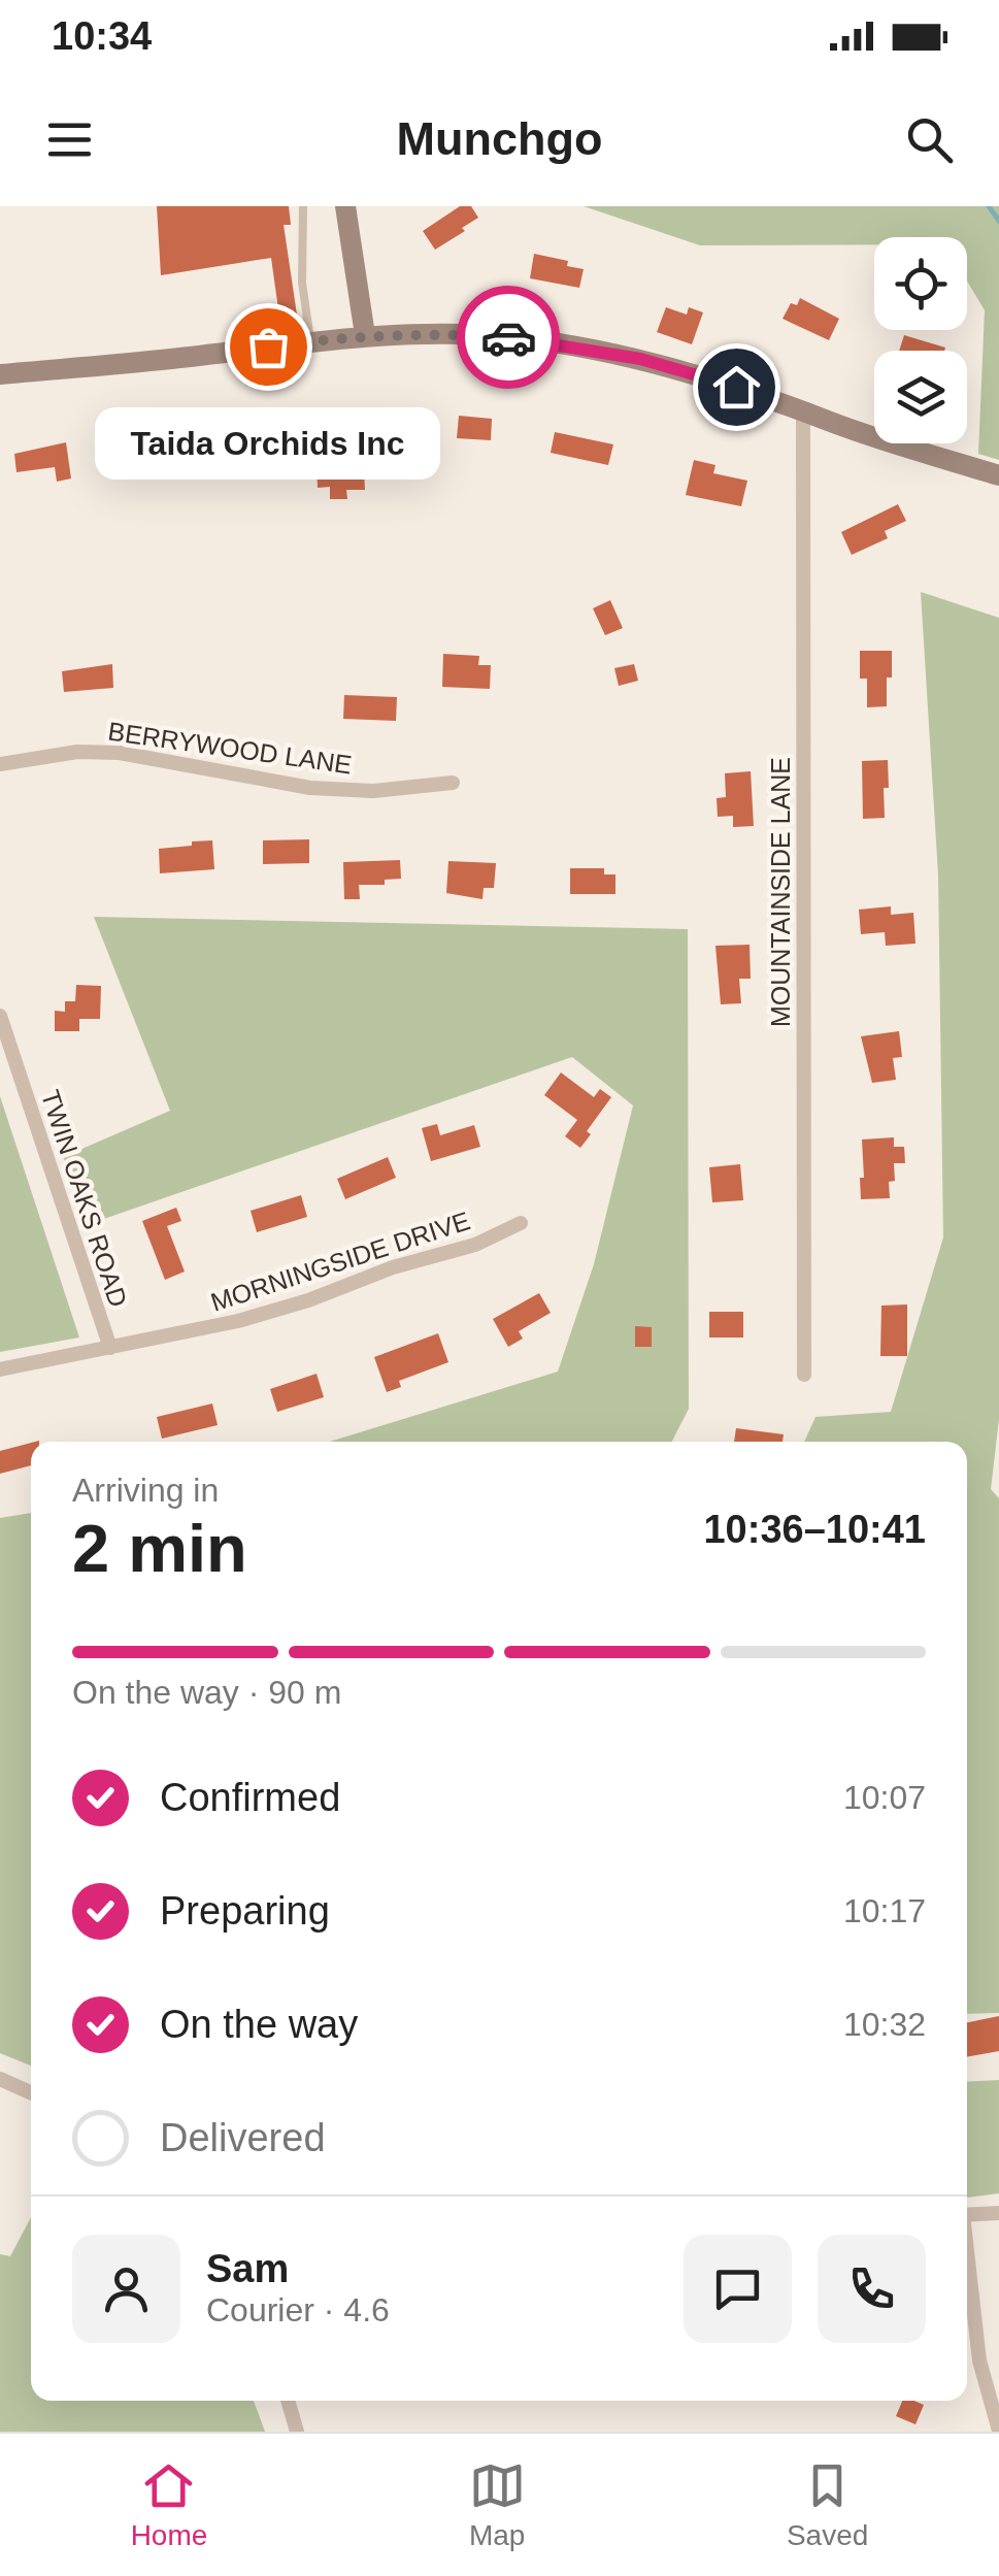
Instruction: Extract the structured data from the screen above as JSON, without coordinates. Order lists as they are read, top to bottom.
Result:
{
  "streets": {
    "street": [
      "BERRYWOOD LANE",
      "MOUNTAINSIDE LANE",
      "TWIN OAKS ROAD",
      "MORNINGSIDE DRIVE"
    ]
  },
  "crossings": [
    ["TWIN OAKS ROAD", "MORNINGSIDE DRIVE"]
  ],
  "places": ["Taida Orchids Inc"],
  "page": {
    "status": "10:34",
    "header": "Munchgo",
    "bubble": "Taida Orchids Inc",
    "heading": ["2 min", "Arriving in", "10:36–10:41"],
    "panel": ["Sam", "Courier · 4.6"],
    "bar": "On the way · 90 m",
    "list": [
      ["Confirmed", "10:07"],
      ["Preparing", "10:17"],
      ["On the way", "10:32"],
      "Delivered"
    ],
    "tabs": ["Home", "Map", "Saved"]
  }
}
